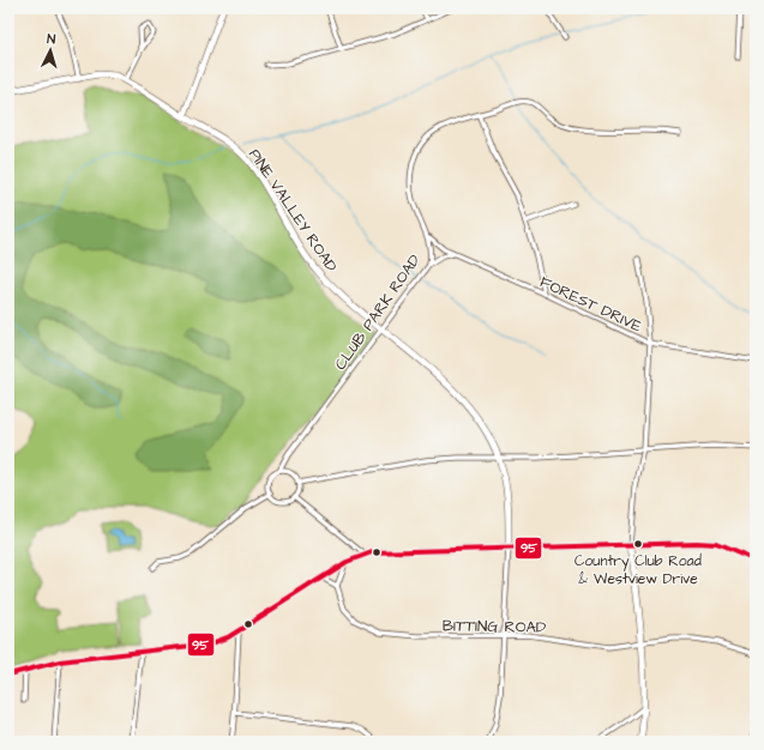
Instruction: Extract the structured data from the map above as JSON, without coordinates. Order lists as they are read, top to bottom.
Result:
{
  "streets": {
    "street": [
      "PINE VALLEY ROAD",
      "FOREST DRIVE",
      "CLUB PARK ROAD",
      "BITTING ROAD"
    ]
  },
  "crossings": [
    ["PINE VALLEY ROAD", "CLUB PARK ROAD"],
    ["FOREST DRIVE", "CLUB PARK ROAD"]
  ],
  "places": ["Country Club Road & Westview Drive"],
  "lines": ["transit line 95"],
  "north": "top"
}
